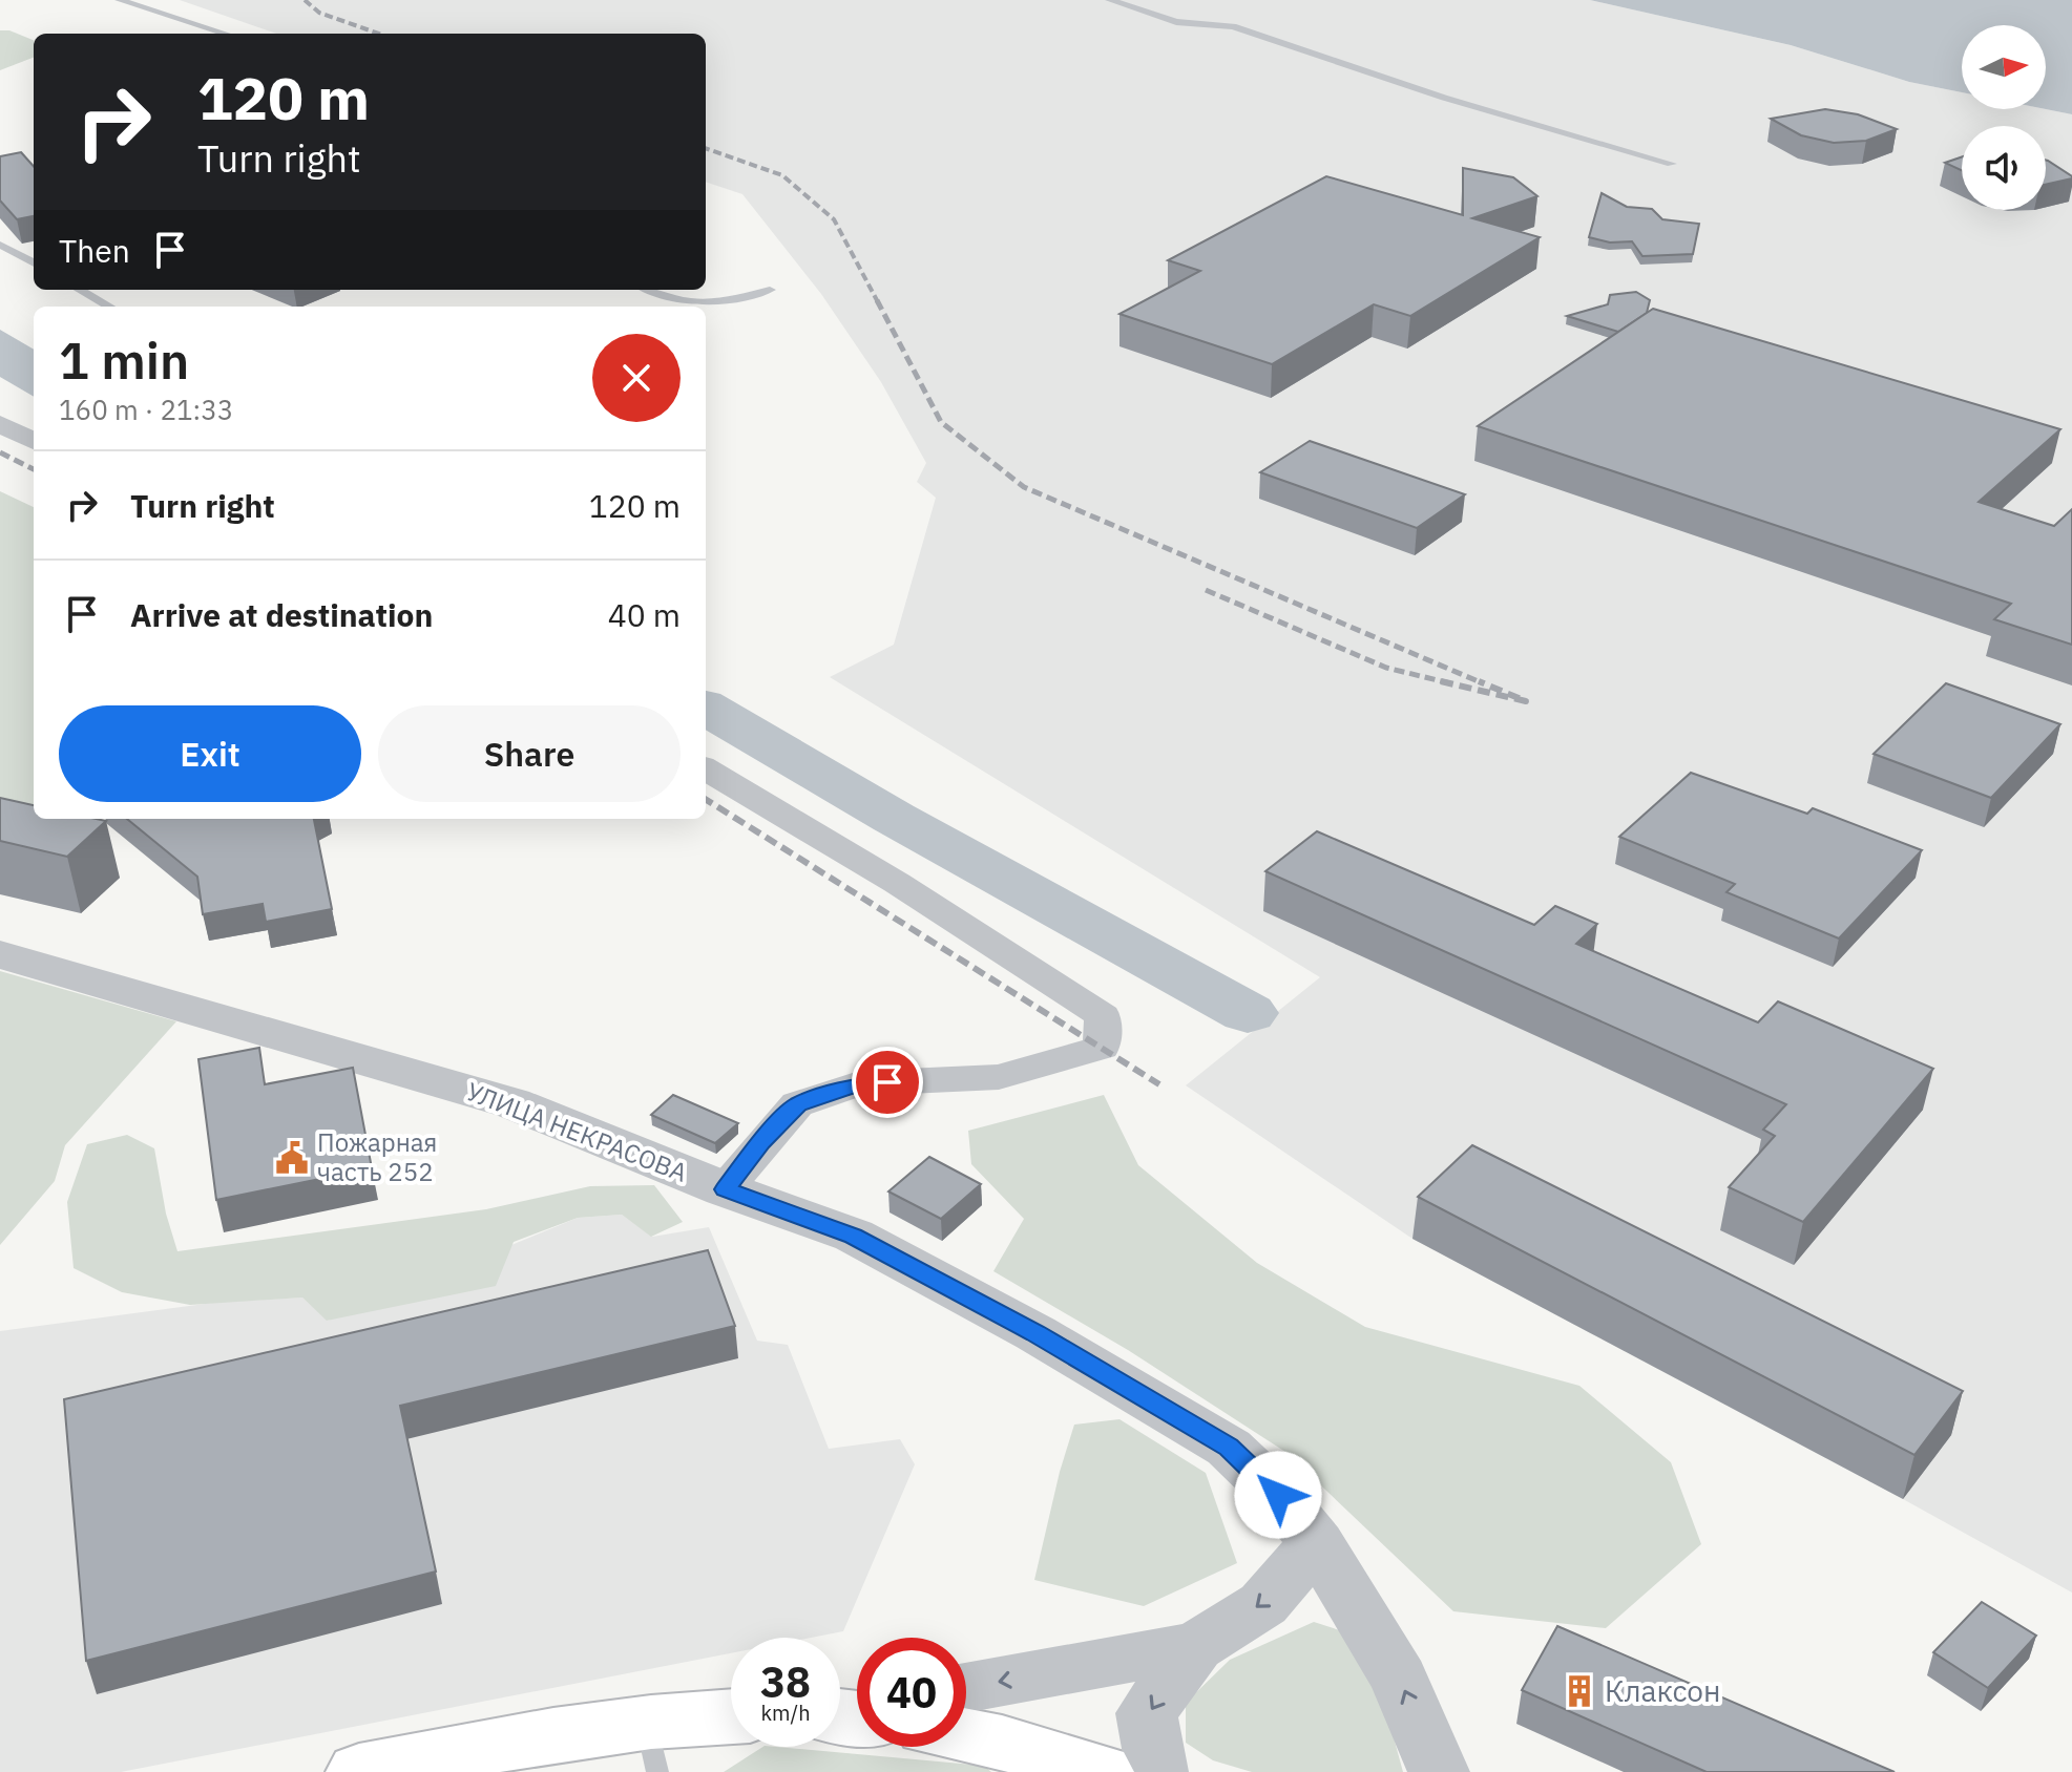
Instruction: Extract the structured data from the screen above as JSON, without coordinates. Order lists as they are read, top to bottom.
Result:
{
  "streets": {
    "street": ["УЛИЦА НЕКРАСОВА"]
  },
  "places": {
    "public building": ["Пожарная часть 252"],
    "building": ["Клаксон"]
  },
  "north": "right",
  "page": {
    "turn": ["120 m", "Turn right"],
    "then": "Then",
    "heading": ["1 min", "160 m · 21:33"],
    "list": [
      {
        "name": "Turn right",
        "value": "120 m"
      },
      {
        "name": "Arrive at destination",
        "value": "40 m"
      }
    ],
    "buttons": ["Exit", "Share"],
    "speed": "38 km/h",
    "limit": "40"
  }
}
